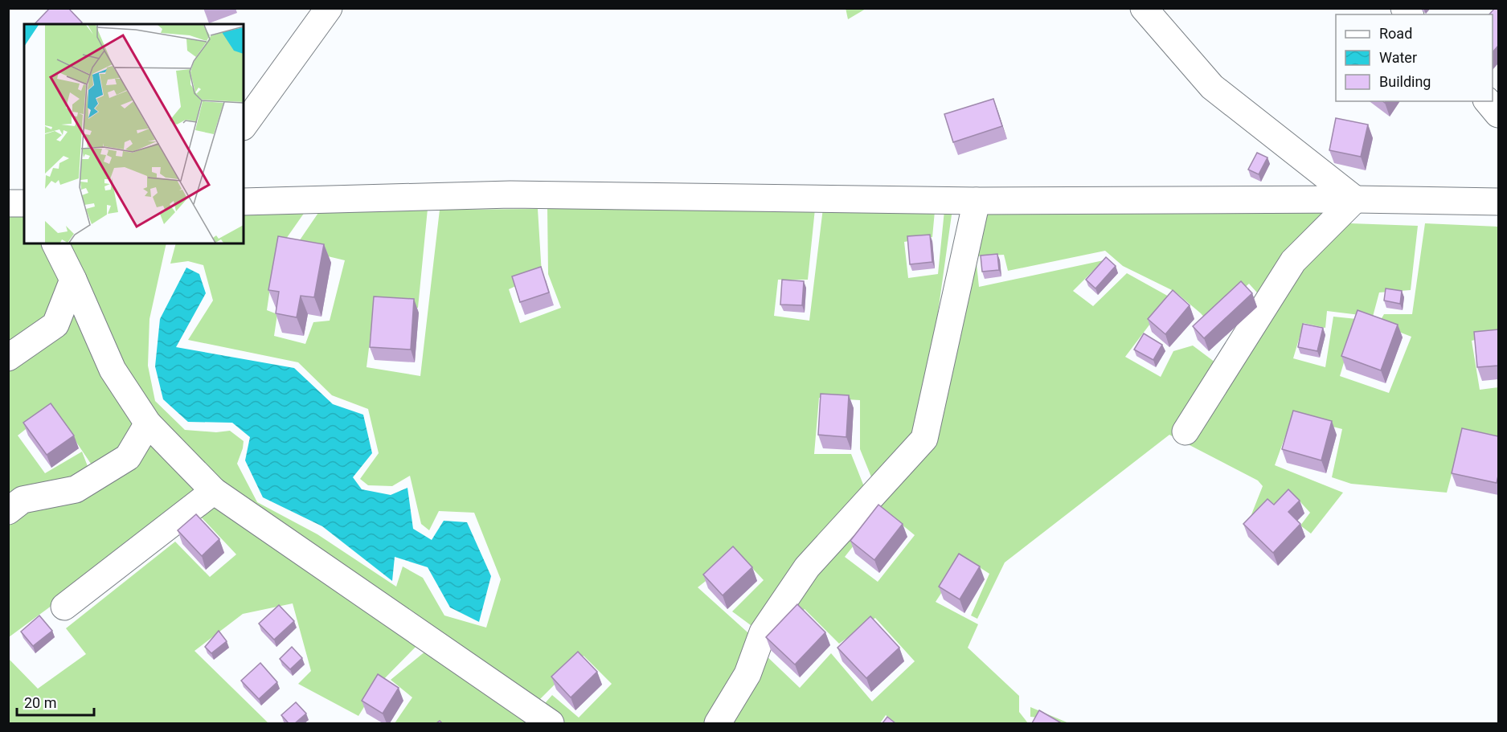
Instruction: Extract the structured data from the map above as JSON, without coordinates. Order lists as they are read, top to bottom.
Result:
{
  "legend": ["Road", "Water", "Building"],
  "scale_bar": "20 m"
}
